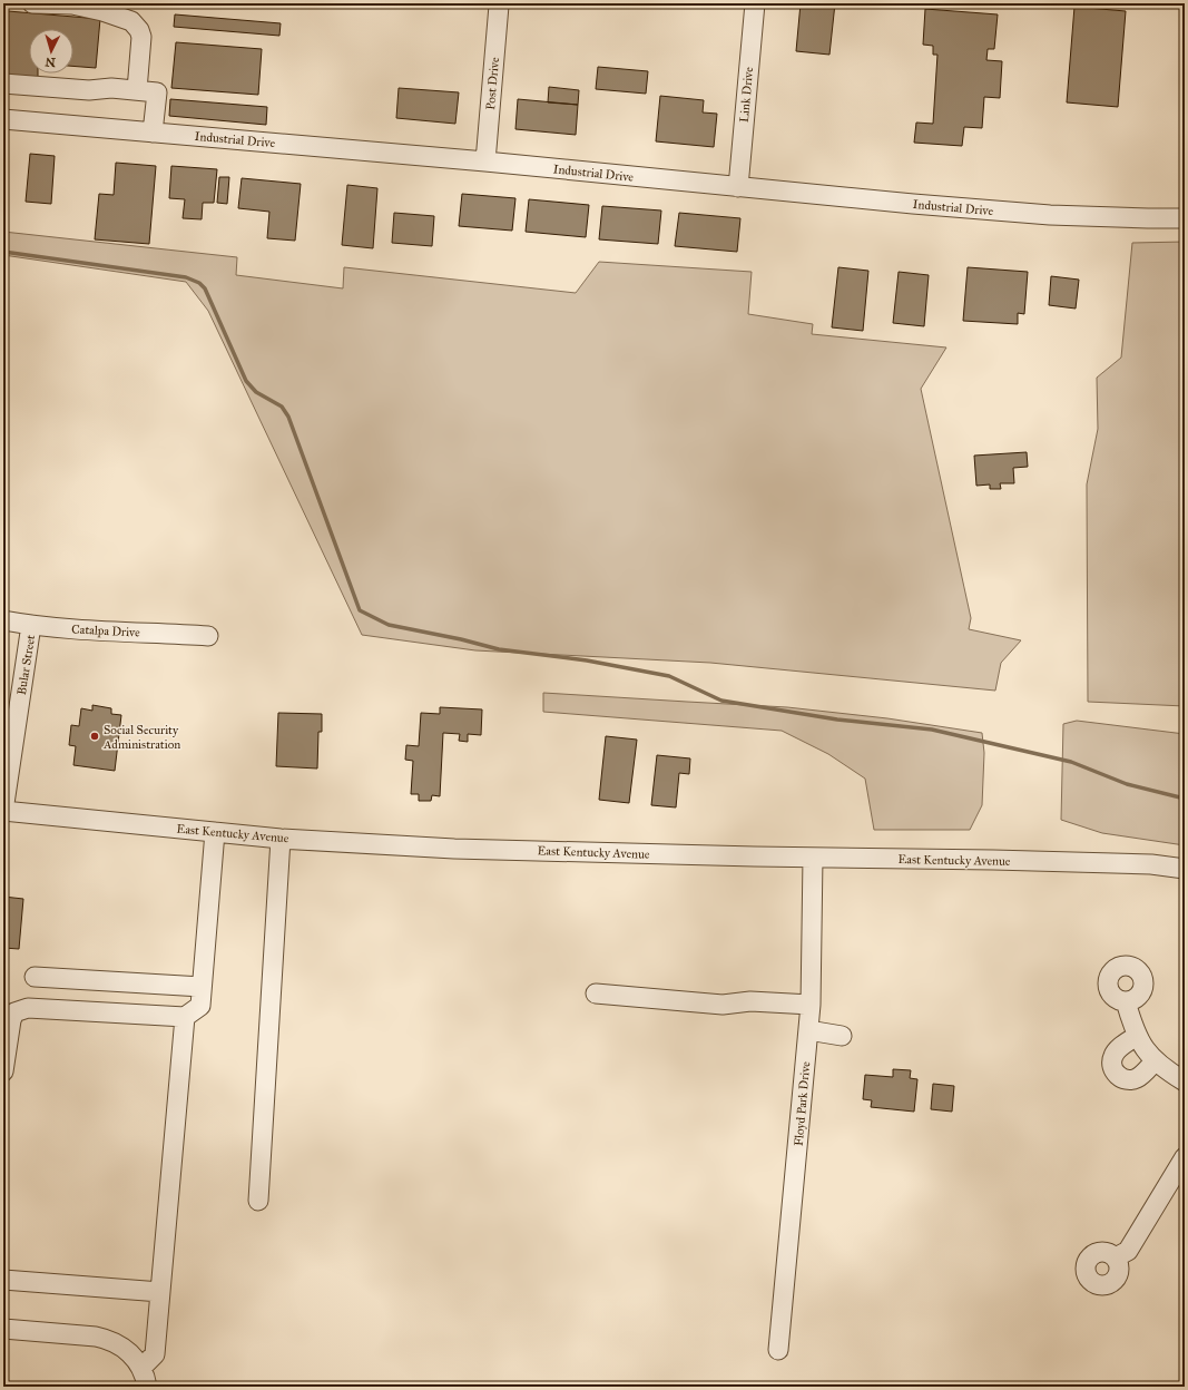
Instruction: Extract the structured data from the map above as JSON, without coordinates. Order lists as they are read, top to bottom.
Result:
{
  "streets": {
    "street": [
      "Post Drive",
      "Link Drive",
      "Industrial Drive",
      "Catalpa Drive",
      "Bular Street",
      "East Kentucky Avenue",
      "Floyd Park Drive"
    ]
  },
  "crossings": [
    ["Post Drive", "Industrial Drive"],
    ["Link Drive", "Industrial Drive"],
    ["Catalpa Drive", "Bular Street"],
    ["Bular Street", "East Kentucky Avenue"],
    ["East Kentucky Avenue", "Floyd Park Drive"]
  ],
  "places": ["Social Security Administration"],
  "north": "bottom"
}
